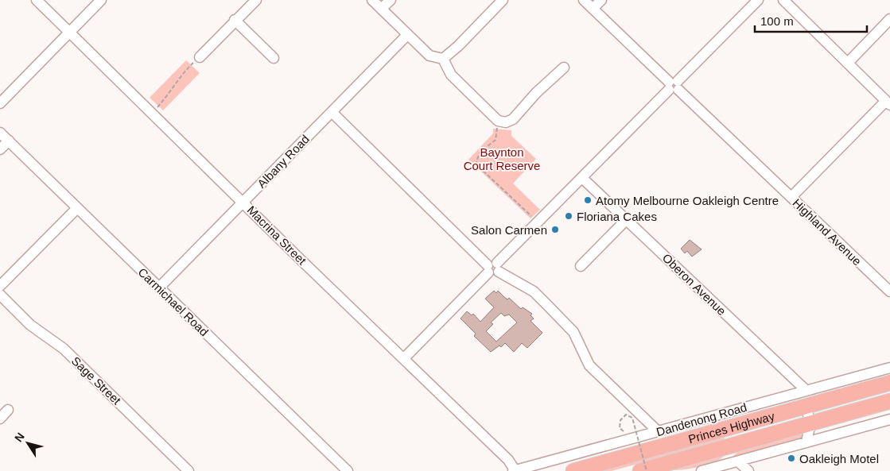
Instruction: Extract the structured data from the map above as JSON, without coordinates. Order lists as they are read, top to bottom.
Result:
{
  "streets": {
    "highway": ["Princes Highway"],
    "street": [
      "Albany Road",
      "Highland Avenue",
      "Macrina Street",
      "Oberon Avenue",
      "Carmichael Road",
      "Sage Street",
      "Dandenong Road"
    ]
  },
  "crossings": [
    ["Albany Road", "Macrina Street"],
    ["Albany Road", "Carmichael Road"],
    ["Macrina Street", "Dandenong Road"],
    ["Oberon Avenue", "Dandenong Road"]
  ],
  "parks": ["Baynton Court Reserve"],
  "places": [
    "Atomy Melbourne Oakleigh Centre",
    "Floriana Cakes",
    "Salon Carmen",
    "Oakleigh Motel"
  ],
  "scale_bar": "100 m",
  "north": "top left"
}
